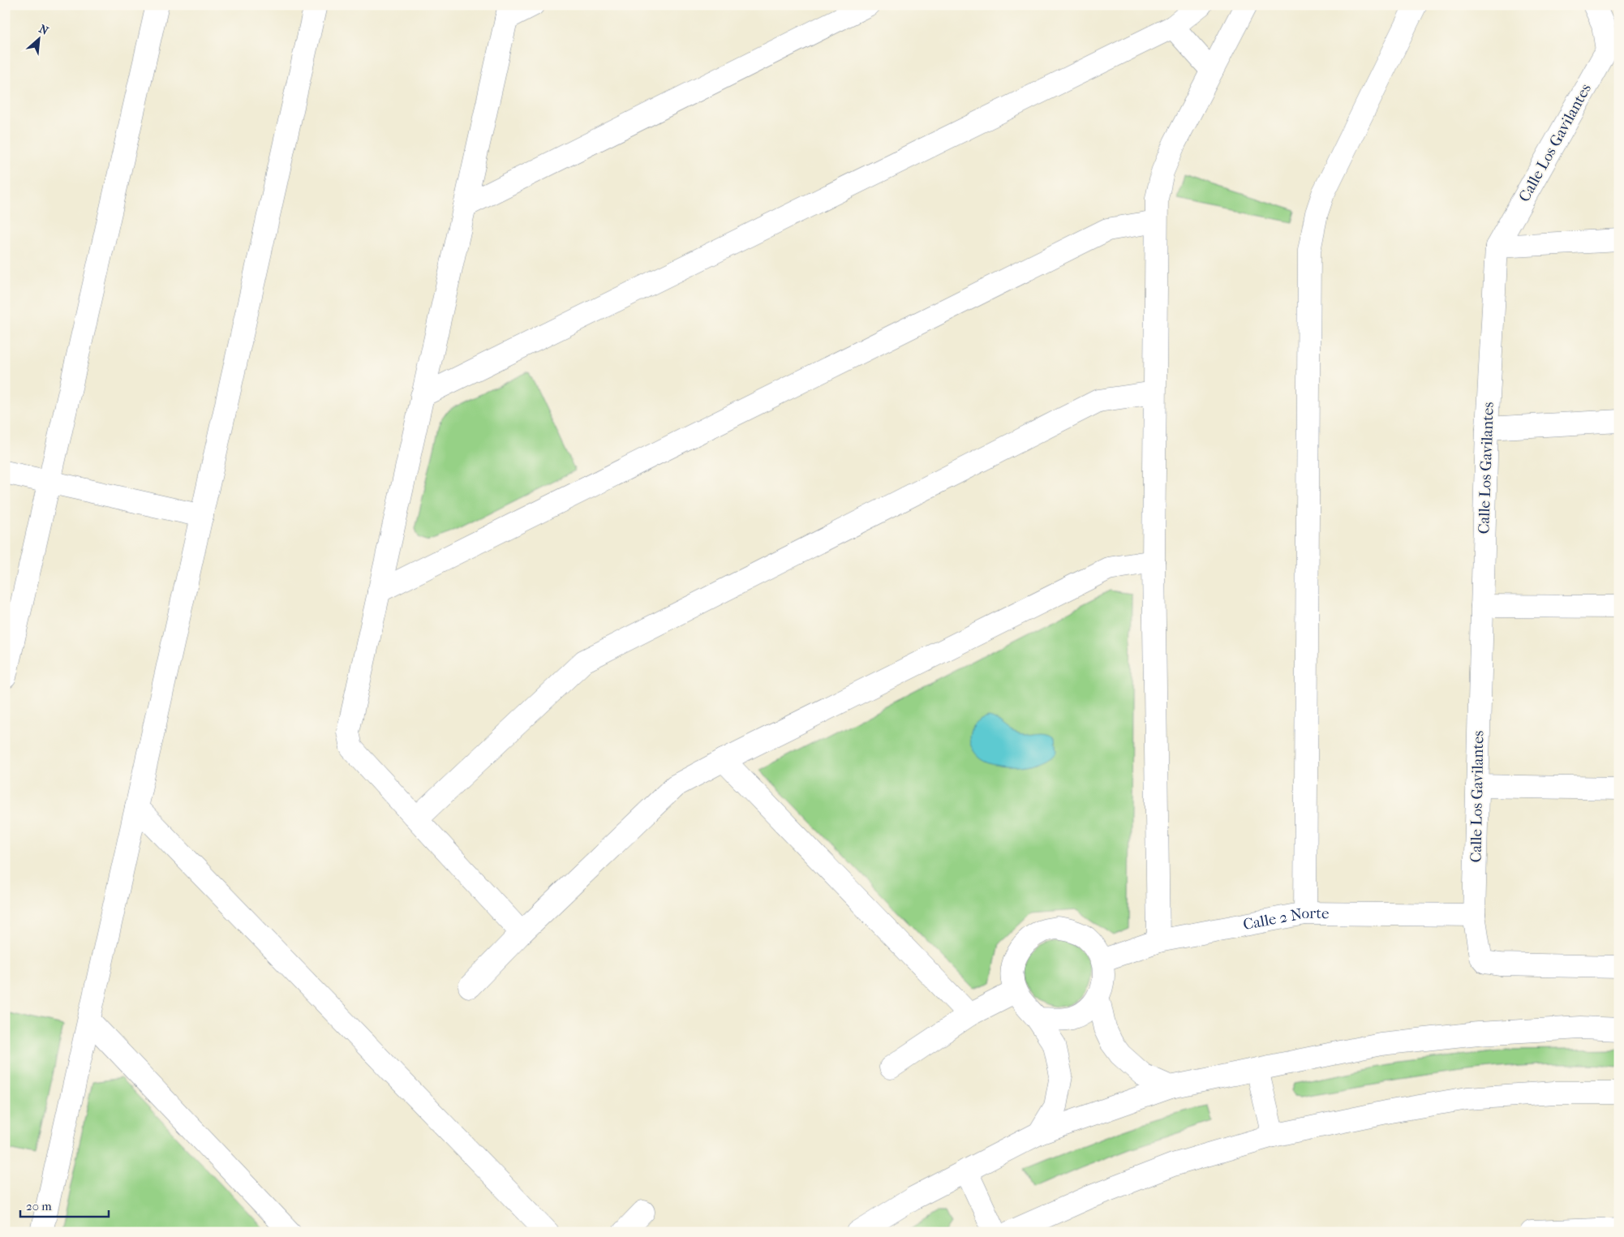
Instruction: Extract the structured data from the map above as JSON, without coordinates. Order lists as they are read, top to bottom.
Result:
{
  "streets": {
    "street": ["Calle Los Gavilantes", "Calle 2 Norte"]
  },
  "crossings": [
    ["Calle Los Gavilantes", "Calle 2 Norte"]
  ],
  "scale_bar": "20 m",
  "north": "top right"
}
